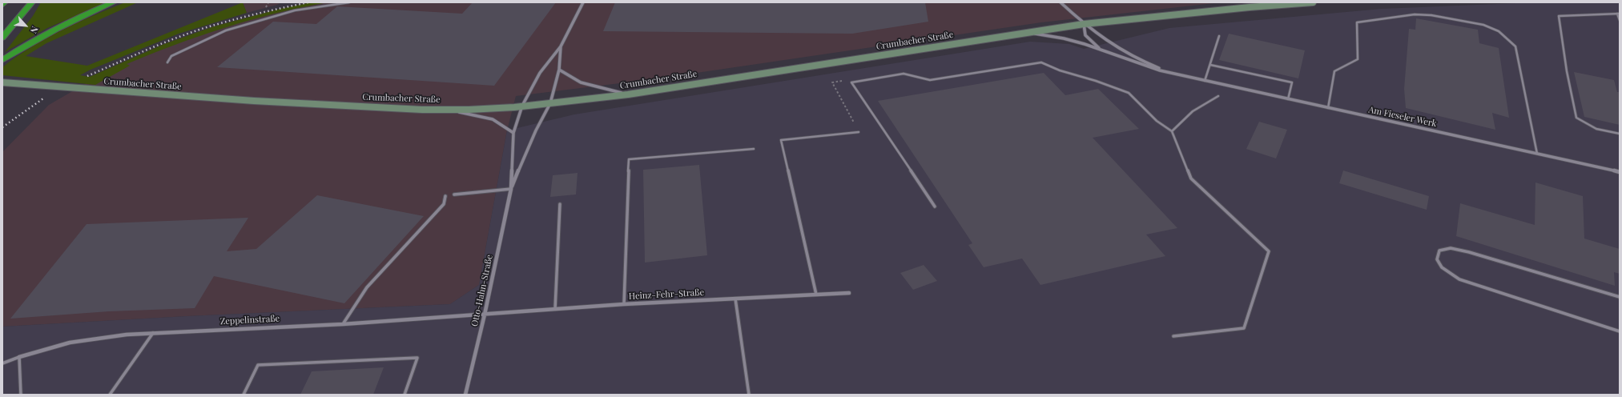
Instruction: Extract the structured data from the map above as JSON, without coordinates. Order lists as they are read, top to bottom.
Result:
{
  "streets": {
    "main road": ["Crumbacher Straße"],
    "street": [
      "Am Fieseler Werk",
      "Otto-Hahn-Straße",
      "Heinz-Fehr-Straße",
      "Zeppelinstraße"
    ]
  },
  "crossings": [
    ["Crumbacher Straße", "Am Fieseler Werk"],
    ["Crumbacher Straße", "Otto-Hahn-Straße"],
    ["Otto-Hahn-Straße", "Heinz-Fehr-Straße"],
    ["Otto-Hahn-Straße", "Zeppelinstraße"],
    ["Heinz-Fehr-Straße", "Zeppelinstraße"]
  ],
  "north": "bottom right"
}
